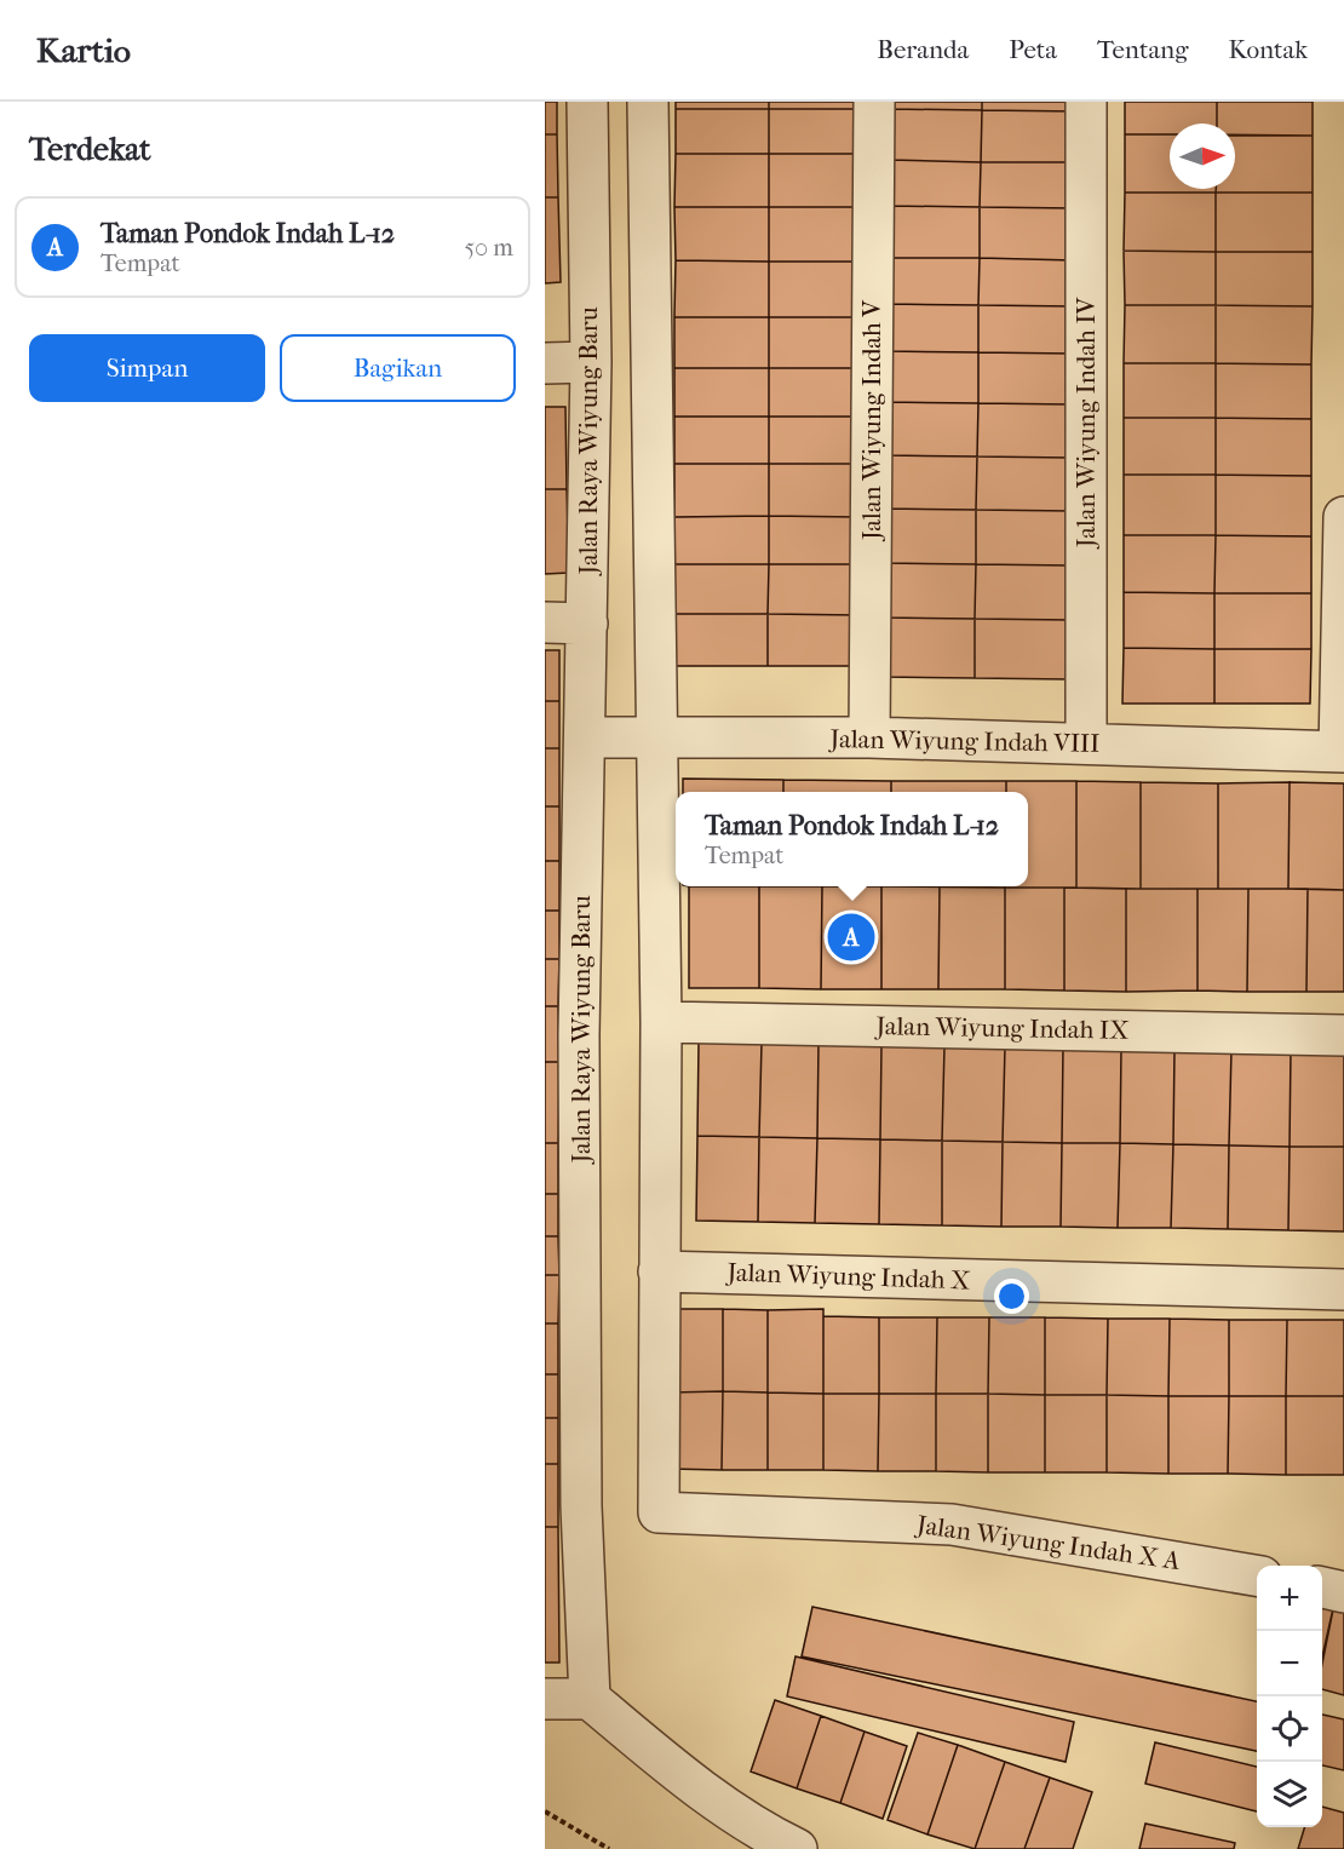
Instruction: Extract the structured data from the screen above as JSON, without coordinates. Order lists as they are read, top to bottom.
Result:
{
  "streets": {
    "street": [
      "Jalan Wiyung Indah V",
      "Jalan Wiyung Indah IV",
      "Jalan Raya Wiyung Baru",
      "Jalan Wiyung Indah VIII",
      "Jalan Wiyung Indah IX",
      "Jalan Wiyung Indah X",
      "Jalan Wiyung Indah X A"
    ]
  },
  "crossings": [
    ["Jalan Wiyung Indah V", "Jalan Wiyung Indah VIII"],
    ["Jalan Wiyung Indah IV", "Jalan Wiyung Indah VIII"],
    ["Jalan Raya Wiyung Baru", "Jalan Wiyung Indah VIII"],
    ["Jalan Wiyung Indah X", "Jalan Wiyung Indah X A"]
  ],
  "north": "right",
  "page": {
    "header": "Kartio",
    "nav": [
      "Beranda",
      "Peta",
      "Tentang",
      "Kontak"
    ],
    "heading": "Terdekat",
    "list": [
      {
        "mark": "A",
        "name": "Taman Pondok Indah L-12",
        "note": "Tempat",
        "value": "50 m"
      }
    ],
    "buttons": ["Simpan", "Bagikan"],
    "popup": ["Taman Pondok Indah L-12", "Tempat"],
    "pins": "A",
    "map_buttons": ["+", "−"]
  }
}
